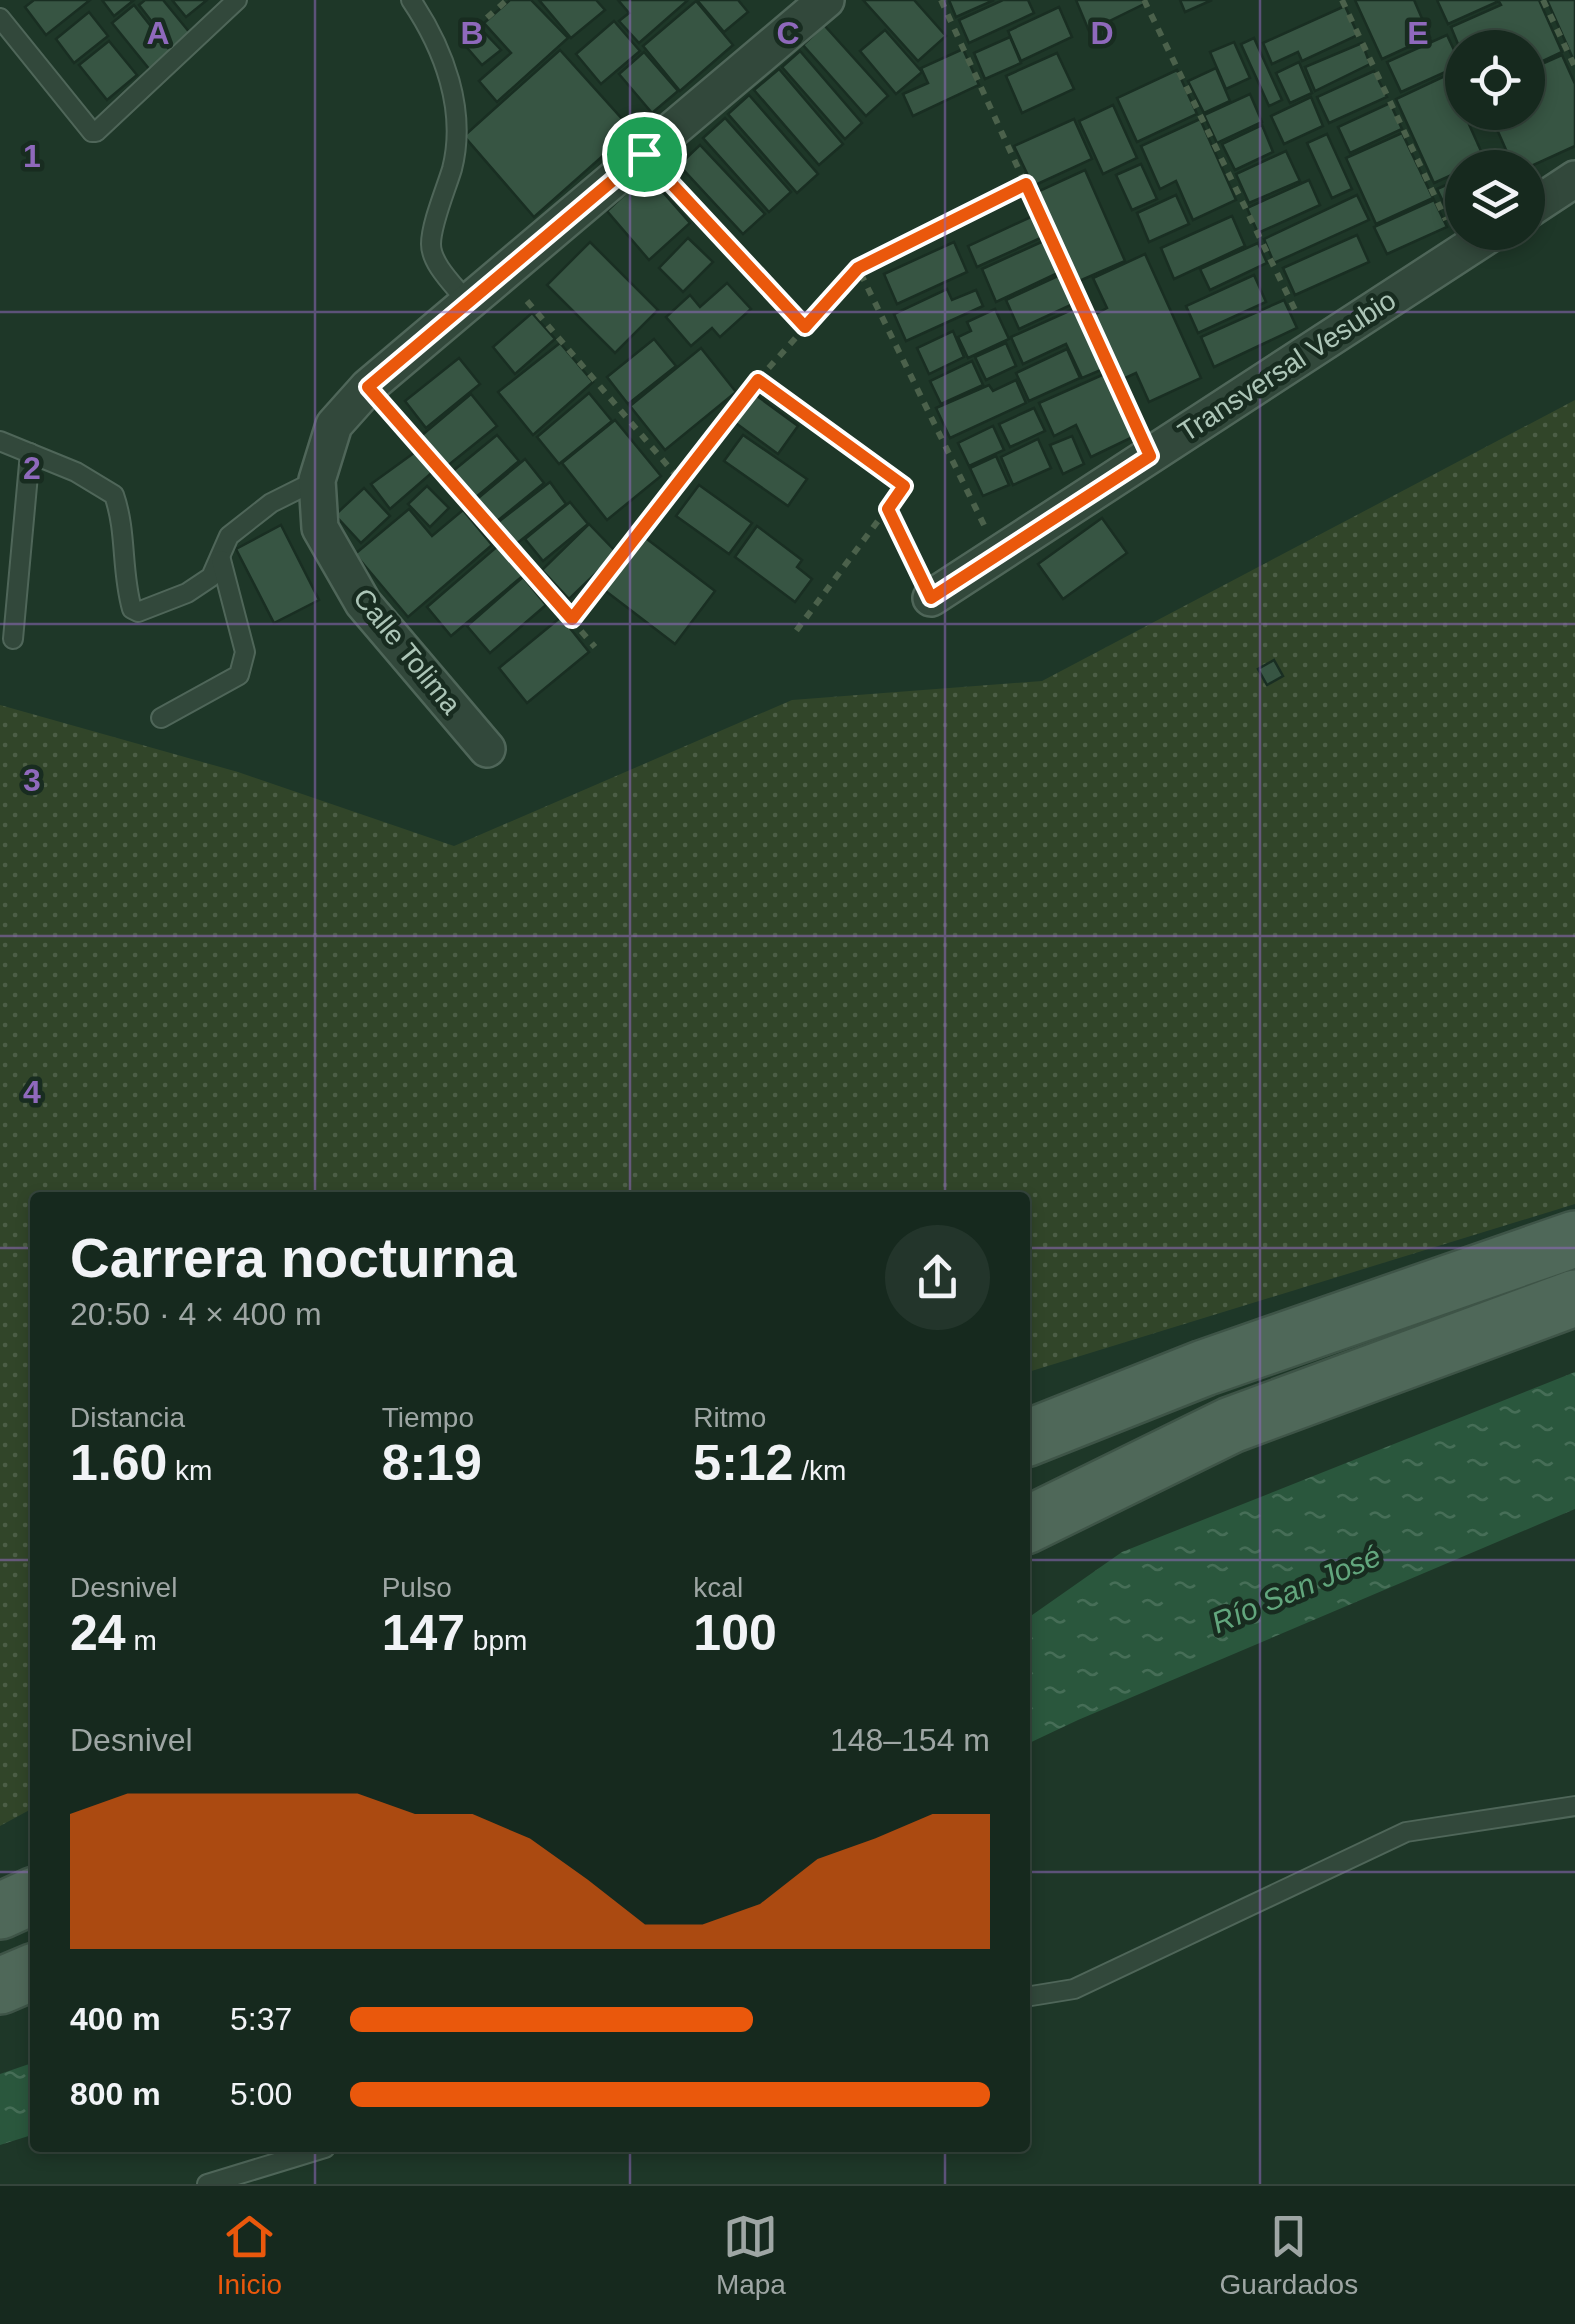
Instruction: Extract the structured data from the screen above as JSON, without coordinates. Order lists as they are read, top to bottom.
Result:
{
  "streets": {
    "street": ["Transversal Vesubio", "Calle Tolima"]
  },
  "water": ["Río San José"],
  "page": {
    "heading": ["Carrera nocturna", "20:50 · 4 × 400 m"],
    "stats": [
      ["Distancia", "1.60 km"],
      ["Tiempo", "8:19"],
      ["Ritmo", "5:12 /km"],
      ["Desnivel", "24 m"],
      ["Pulso", "147 bpm"],
      ["kcal", "100"]
    ],
    "chart": ["Desnivel", "148–154 m"],
    "list": [
      {
        "name": "400 m",
        "note": "5:37"
      },
      {
        "name": "800 m",
        "note": "5:00"
      }
    ],
    "tabs": ["Inicio", "Mapa", "Guardados"]
  },
  "grid": {
    "columns": [
      "A",
      "B",
      "C",
      "D",
      "E"
    ],
    "rows": [
      "1",
      "2",
      "3",
      "4"
    ]
  }
}
